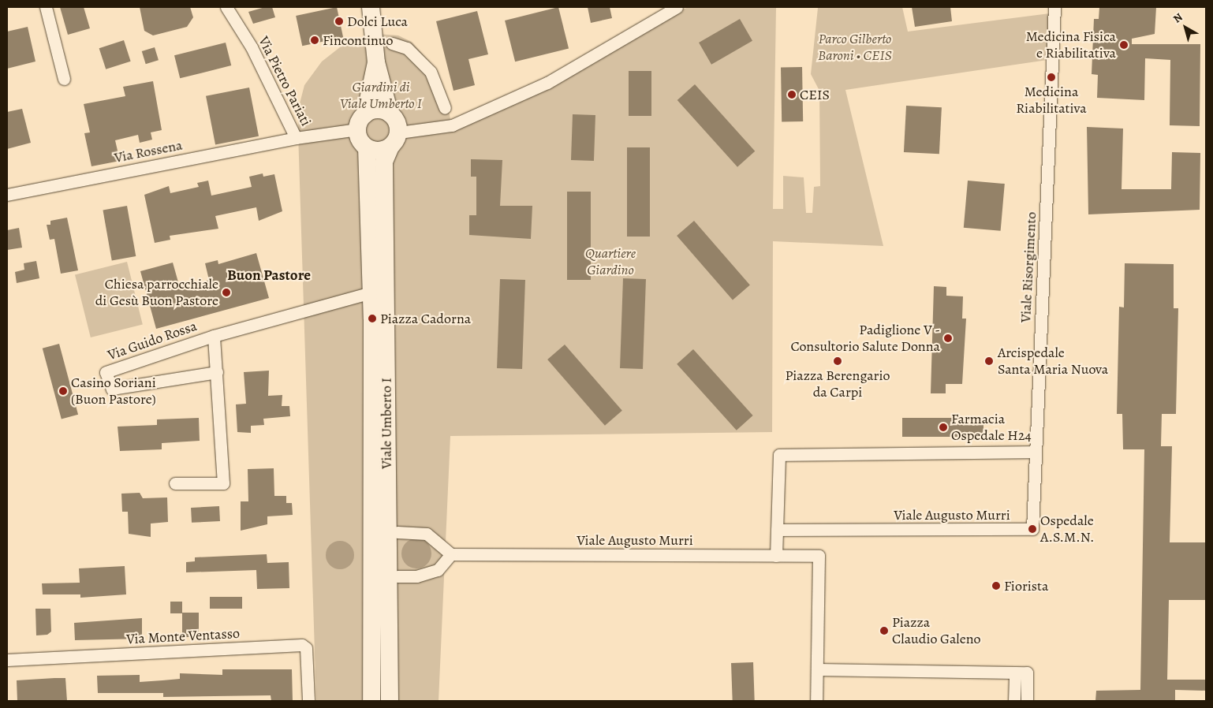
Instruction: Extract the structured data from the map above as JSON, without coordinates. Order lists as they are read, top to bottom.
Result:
{
  "streets": {
    "main road": ["Viale Umberto I"],
    "street": [
      "Via Pietro Pariati",
      "Via Rossena",
      "Viale Risorgimento",
      "Via Guido Rossa",
      "Viale Augusto Murri",
      "Via Monte Ventasso"
    ]
  },
  "crossings": [
    ["Via Pietro Pariati", "Via Rossena"],
    ["Via Pietro Pariati", "Viale Umberto I"],
    ["Viale Risorgimento", "Viale Augusto Murri"],
    ["Via Guido Rossa", "Viale Umberto I"]
  ],
  "districts": ["Buon Pastore"],
  "parks": ["Parco Gilberto Baroni • CEIS", "Giardini di Viale Umberto I", "Quartiere Giardino"],
  "places": [
    "Dolci Luca",
    "Fincontinuo",
    "Medicina Fisica e Riabilitativa",
    "Medicina Riabilitativa",
    "CEIS",
    "Chiesa parrocchiale di Gesù Buon Pastore",
    "Piazza Cadorna",
    "Padiglione V - Consultorio Salute Donna",
    "Piazza Berengario da Carpi",
    "Arcispedale Santa Maria Nuova",
    "Casino Soriani (Buon Pastore)",
    "Farmacia Ospedale H24",
    "Ospedale A.S.M.N.",
    "Fiorista",
    "Piazza Claudio Galeno"
  ],
  "north": "top left"
}
